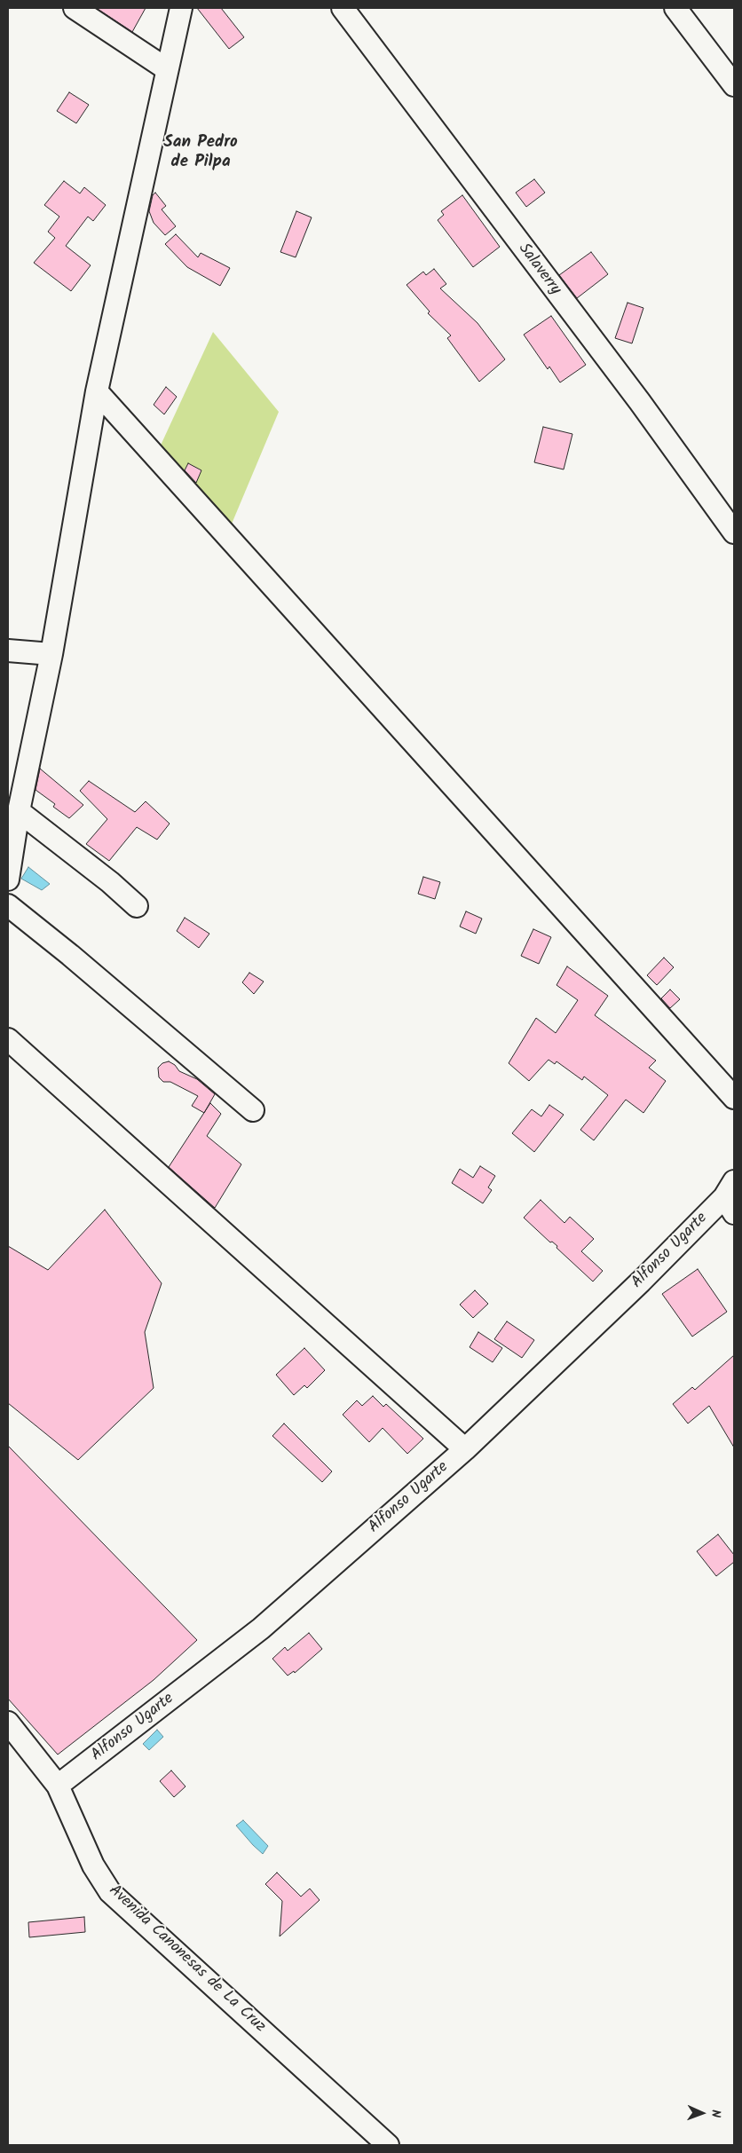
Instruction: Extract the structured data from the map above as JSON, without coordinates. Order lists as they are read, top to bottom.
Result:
{
  "streets": {
    "street": ["Salaverry", "Alfonso Ugarte", "Avenida Canonesas de La Cruz"]
  },
  "crossings": [
    ["Alfonso Ugarte", "Avenida Canonesas de La Cruz"]
  ],
  "districts": ["San Pedro de Pilpa"],
  "north": "right"
}
